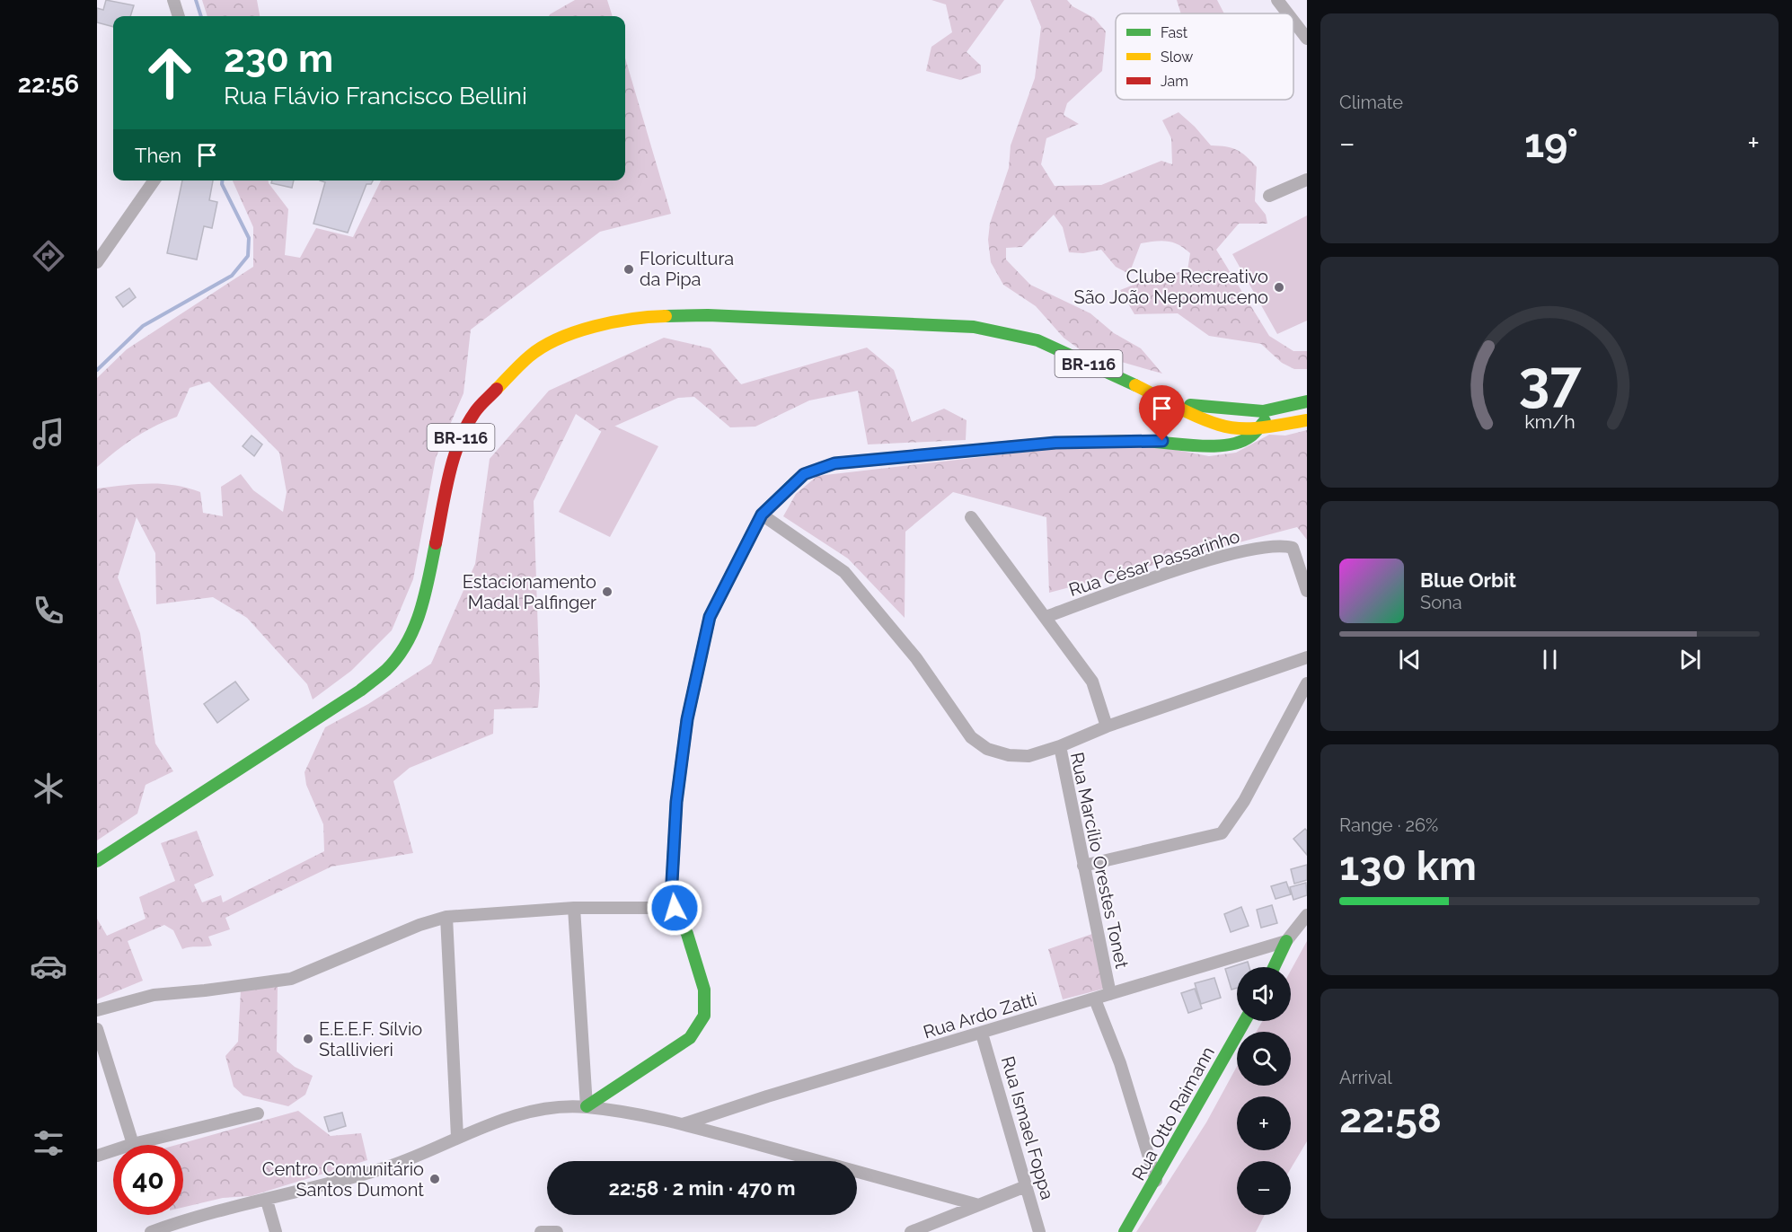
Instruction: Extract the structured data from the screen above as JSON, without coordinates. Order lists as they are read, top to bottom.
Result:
{
  "streets": {
    "main road": ["BR-116", "Rua Otto Raimann"],
    "street": [
      "Rua César Passarinho",
      "Rua Marcílio Orestes Tonet",
      "Rua Ardo Zatti",
      "Rua Ismael Foppa"
    ]
  },
  "crossings": [
    ["Rua Marcílio Orestes Tonet", "Rua Ardo Zatti"],
    ["Rua Ardo Zatti", "Rua Ismael Foppa"]
  ],
  "places": [
    "Floricultura da Pipa",
    "Clube Recreativo São João Nepomuceno",
    "Estacionamento Madal Palfinger",
    "E.E.E.F. Sílvio Stallivieri",
    "Centro Comunitário Santos Dumont"
  ],
  "legend": ["Fast", "Slow", "Jam"],
  "page": {
    "tabs": "22:56",
    "tile": [
      "Climate",
      ["Range · 26%", "130 km"],
      ["Arrival", "22:58"]
    ],
    "turn": ["230 m", "Rua Flávio Francisco Bellini"],
    "heat": ["−", "19°", "+"],
    "then": "Then",
    "song": ["Blue Orbit", "Sona"],
    "map_buttons": ["+", "−"],
    "limit": "40",
    "trip": "22:58 · 2 min · 470 m",
    "gauge": ["37", "km/h"]
  }
}
